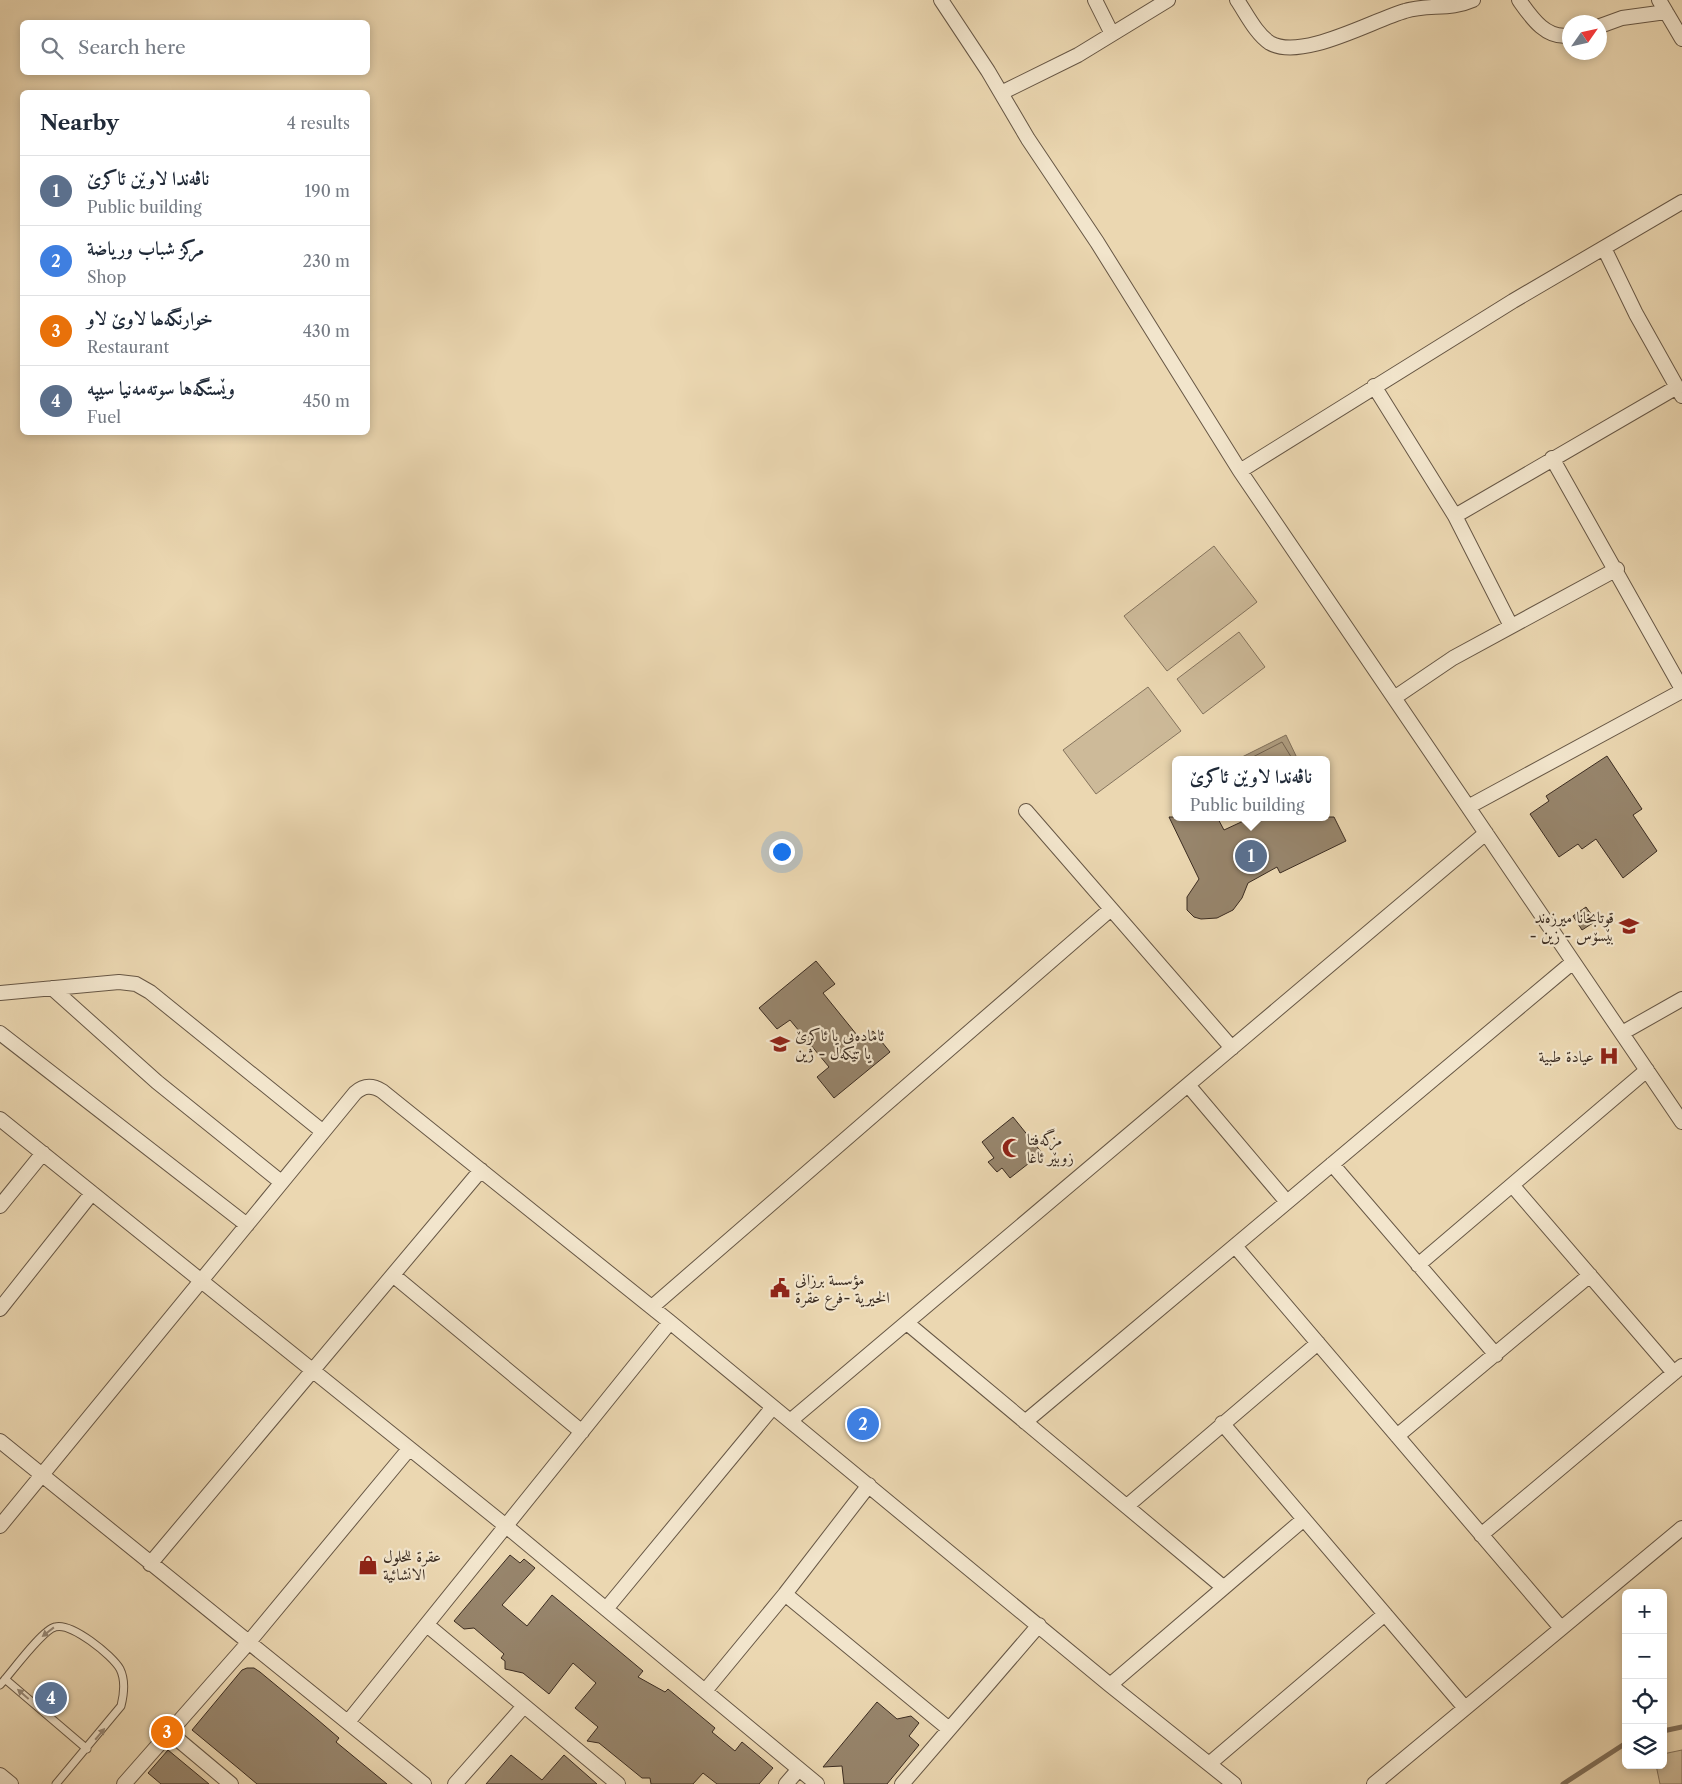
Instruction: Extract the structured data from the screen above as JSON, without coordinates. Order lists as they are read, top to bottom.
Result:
{
  "places": {
    "school or university": ["قوتابخانا میرزەند - بێسۆس - زین", "ئامادەیی یا ئاکرێ یا تێکەل - ژین"],
    "hospital": ["عيادة طبية"],
    "mosque": ["مزگەفتا زوبێر ئاغا"],
    "public building": ["مؤسسة برزانى الخيرية -فرع عقرة"],
    "shop": ["عقرة للحلول الانشائیة"]
  },
  "north": "top right",
  "page": {
    "search": "Search here",
    "heading": ["Nearby", "4 results"],
    "list": [
      {
        "mark": "1",
        "name": "ناڤەندا لاوێن ئاکرێ",
        "note": "Public building",
        "value": "190 m"
      },
      {
        "mark": "2",
        "name": "مركز شباب ورياضة",
        "note": "Shop",
        "value": "230 m"
      },
      {
        "mark": "3",
        "name": "خوارنگەھا لاوێ لاو",
        "note": "Restaurant",
        "value": "430 m"
      },
      {
        "mark": "4",
        "name": "وێستگەها سوتەمەنیا سیپە",
        "note": "Fuel",
        "value": "450 m"
      }
    ],
    "popup": ["ناڤەندا لاوێن ئاکرێ", "Public building"],
    "pins": [
      "1",
      "2",
      "4",
      "3"
    ],
    "map_buttons": ["+", "−"]
  }
}
